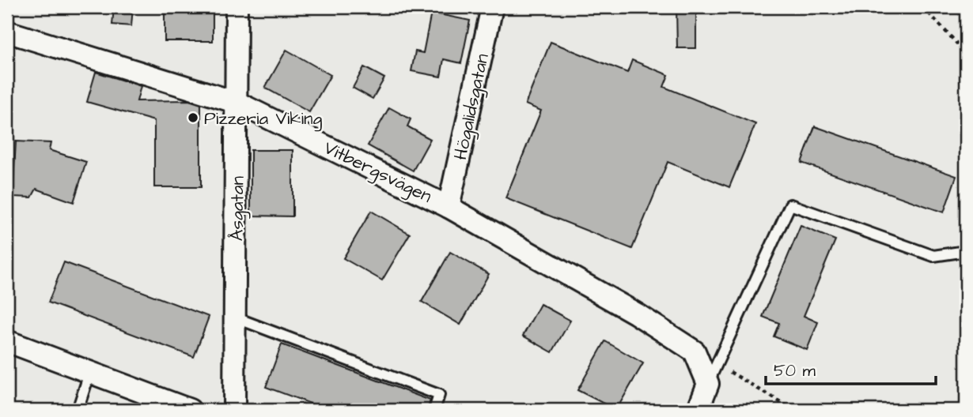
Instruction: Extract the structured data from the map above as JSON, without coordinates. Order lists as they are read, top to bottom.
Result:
{
  "streets": {
    "street": ["Högalidsgatan", "Vitbergsvägen", "Åsgatan"]
  },
  "crossings": [
    ["Högalidsgatan", "Vitbergsvägen"],
    ["Vitbergsvägen", "Åsgatan"]
  ],
  "places": ["Pizzeria Viking"],
  "scale_bar": "50 m"
}
